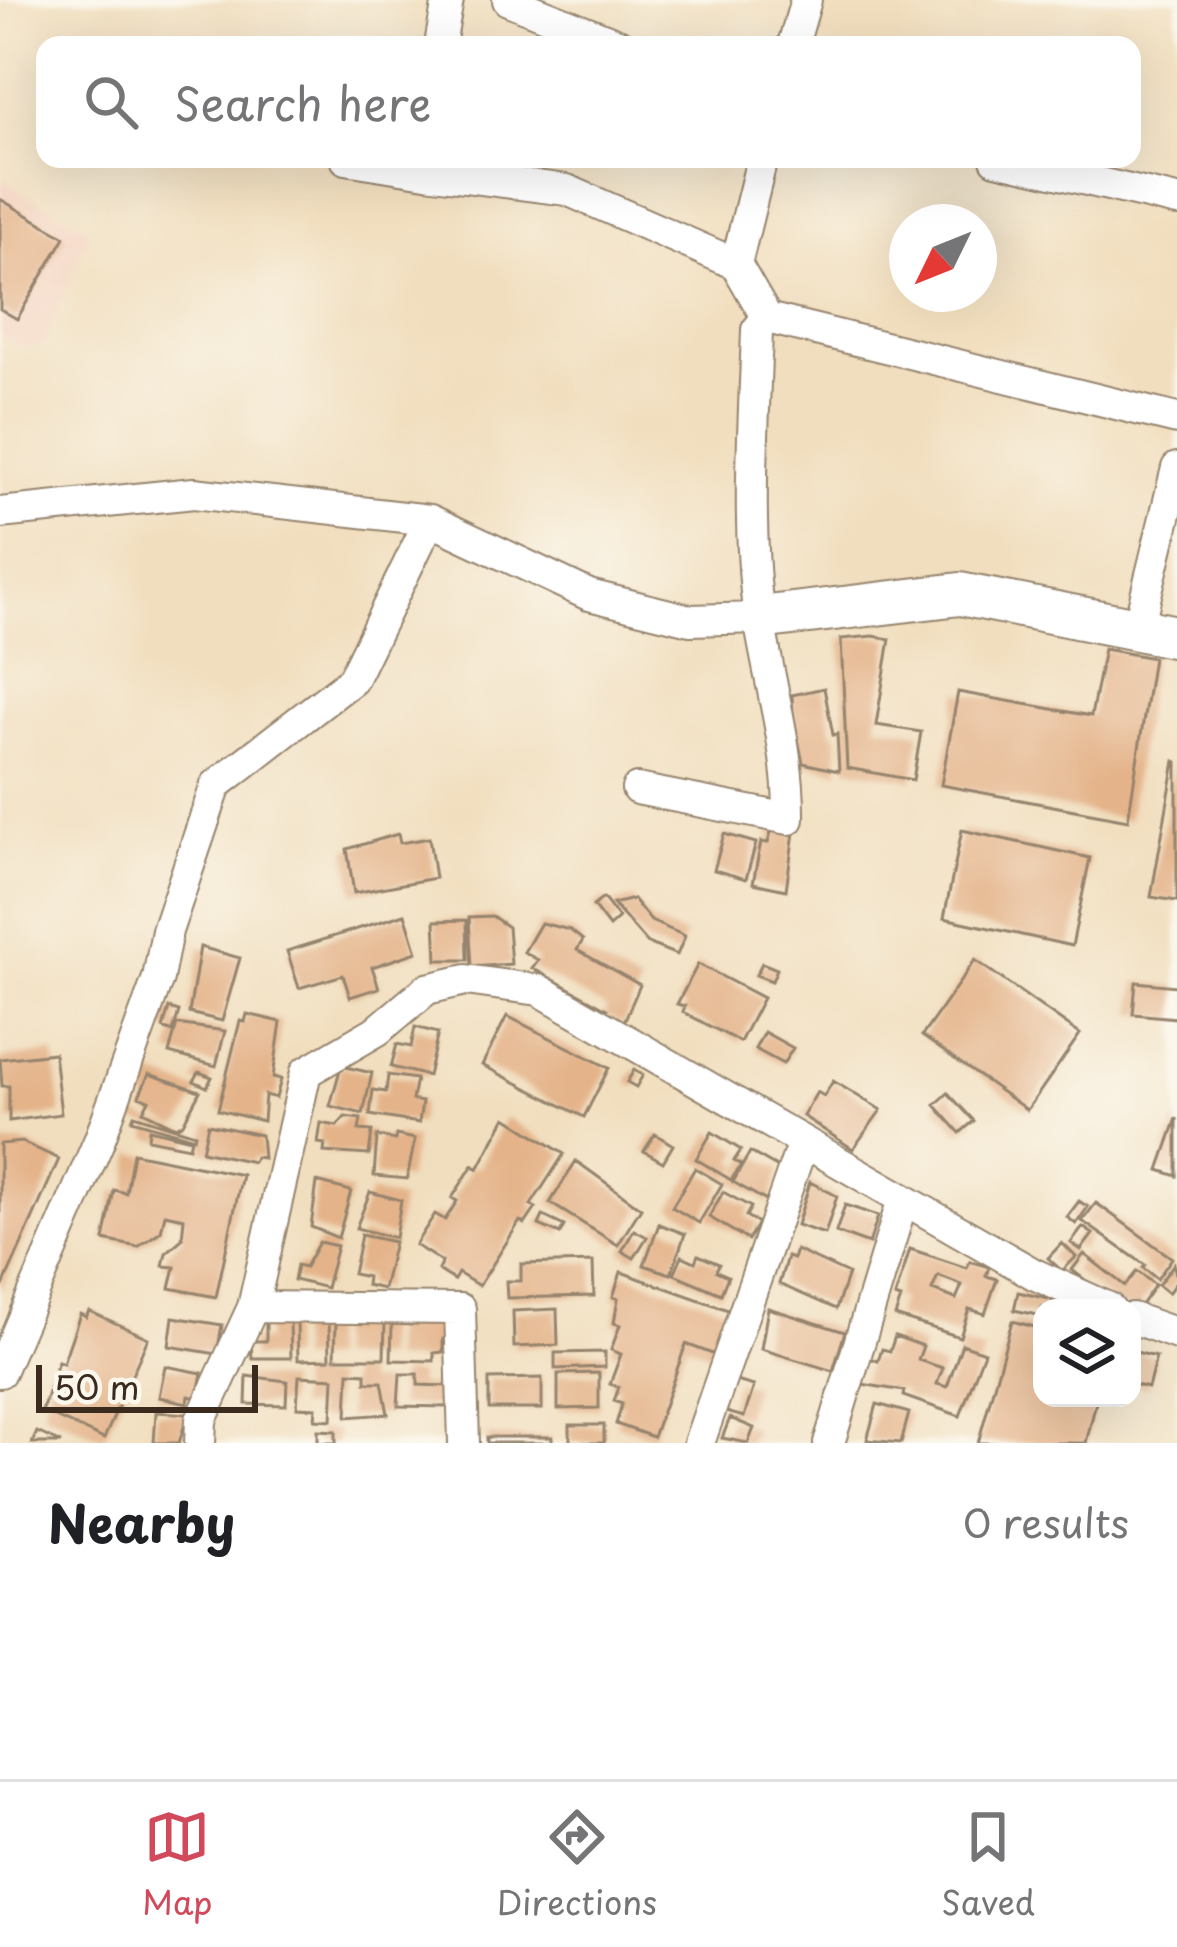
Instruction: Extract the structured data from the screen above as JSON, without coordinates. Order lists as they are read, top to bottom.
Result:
{
  "scale_bar": "50 m",
  "north": "bottom left",
  "page": {
    "search": "Search here",
    "scale": "50 m",
    "heading": ["Nearby", "0 results"],
    "nav": ["Map", "Directions", "Saved"]
  }
}
